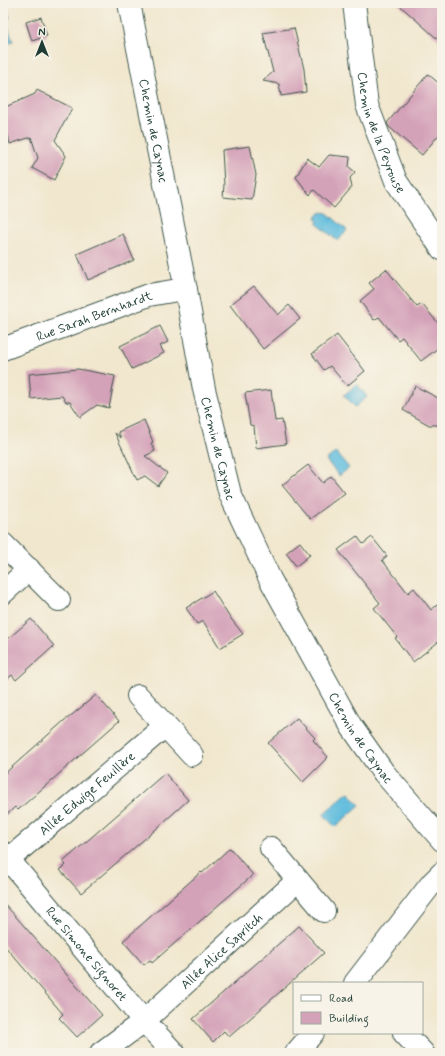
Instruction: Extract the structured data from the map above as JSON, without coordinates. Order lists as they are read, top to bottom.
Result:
{
  "streets": {
    "street": [
      "Chemin de Caynac",
      "Chemin de la Peyrouse",
      "Rue Sarah Bernhardt",
      "Allée Edwige Feuillère",
      "Allée Alice Sapritch",
      "Rue Simone Signoret"
    ]
  },
  "crossings": [
    ["Chemin de Caynac", "Rue Sarah Bernhardt"],
    ["Allée Edwige Feuillère", "Rue Simone Signoret"],
    ["Allée Alice Sapritch", "Rue Simone Signoret"]
  ],
  "legend": ["Road", "Building"],
  "north": "top"
}
